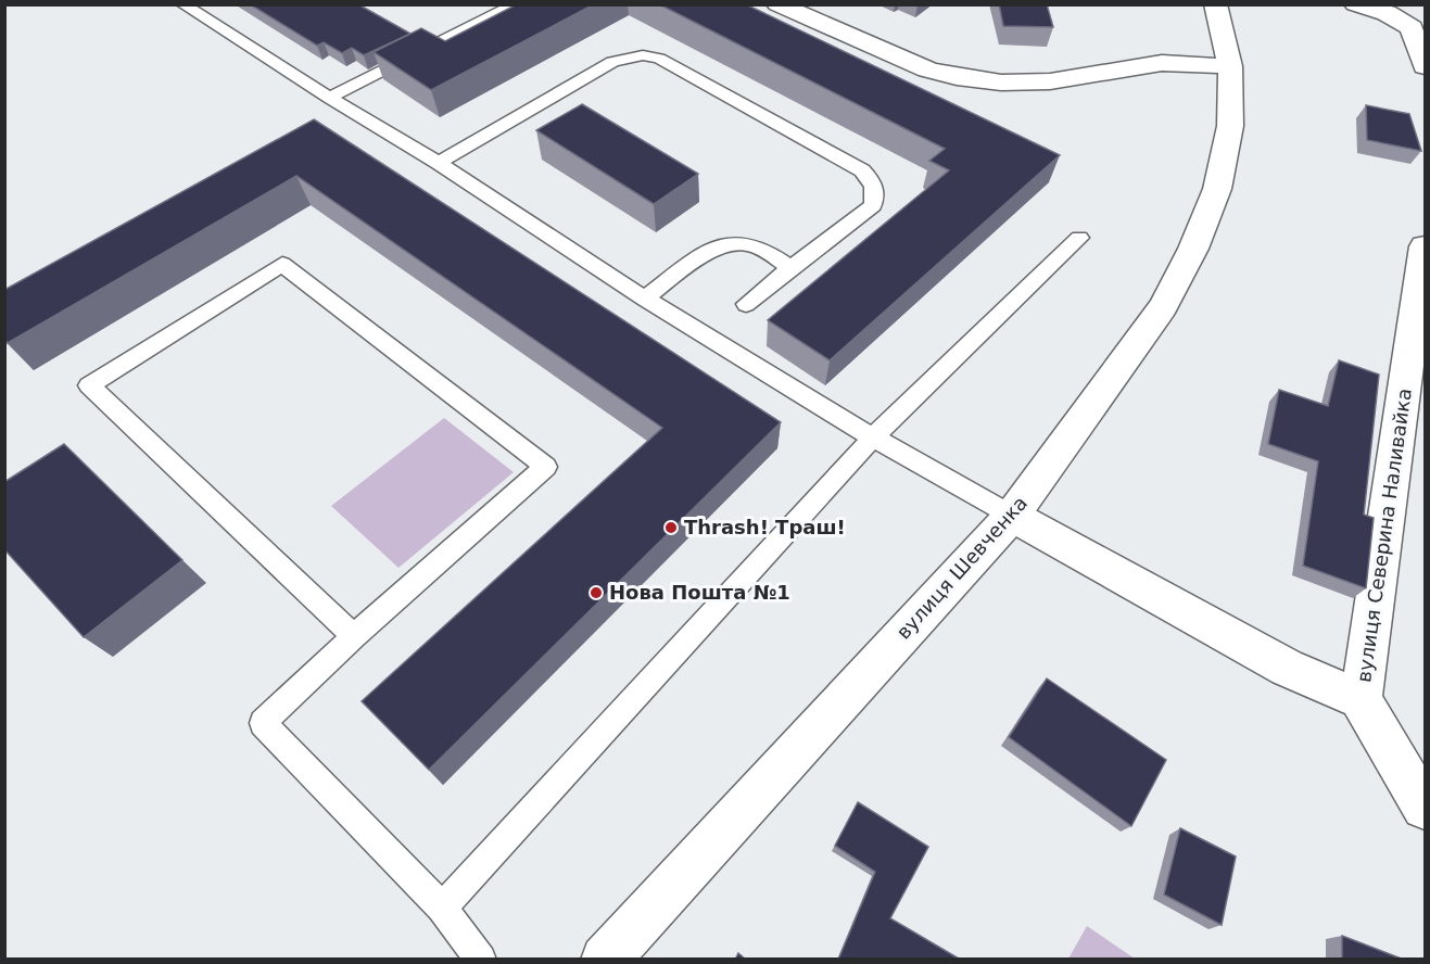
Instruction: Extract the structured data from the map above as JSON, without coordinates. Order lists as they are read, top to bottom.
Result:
{
  "streets": {
    "street": ["вулиця Северина Наливайка", "вулиця Шевченка"]
  },
  "places": ["Thrash! Траш!", "Нова Пошта №1"]
}
